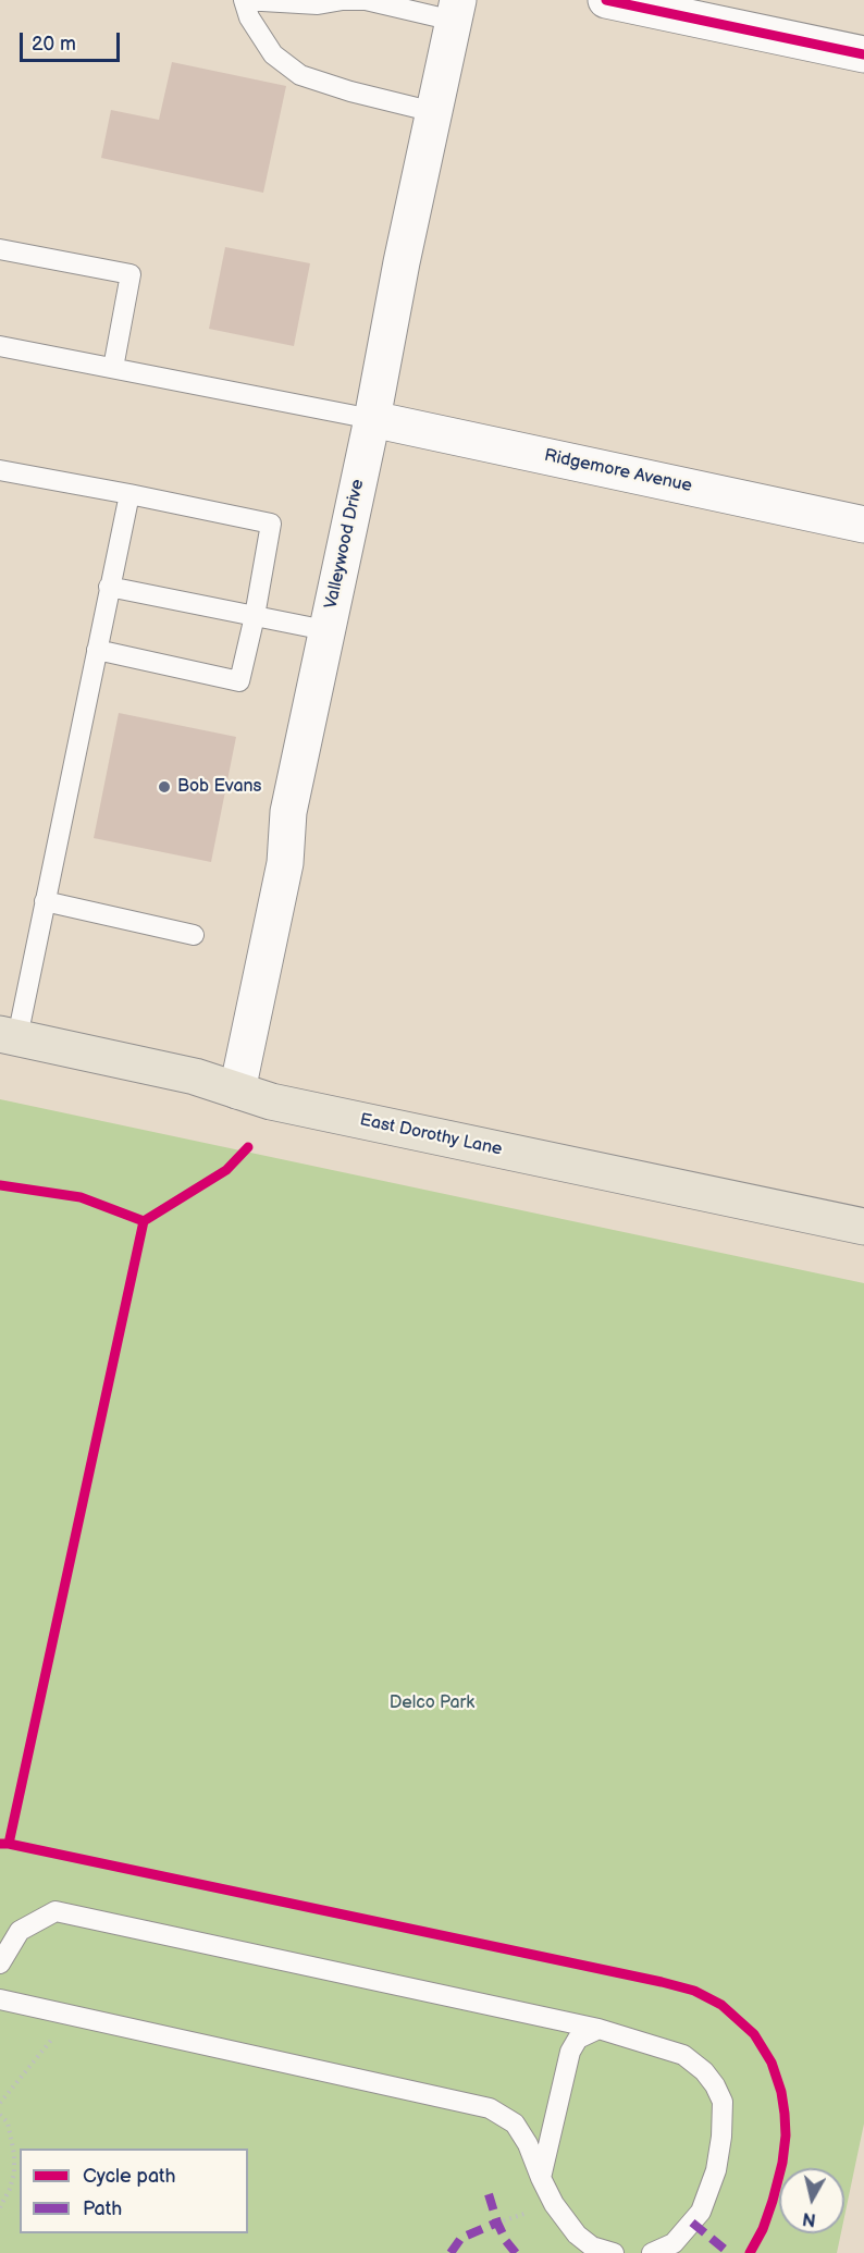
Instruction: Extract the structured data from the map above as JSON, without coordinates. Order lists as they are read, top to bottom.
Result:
{
  "streets": {
    "main road": ["East Dorothy Lane"],
    "street": ["Ridgemore Avenue", "Valleywood Drive"]
  },
  "crossings": [
    ["Ridgemore Avenue", "Valleywood Drive"],
    ["Valleywood Drive", "East Dorothy Lane"]
  ],
  "parks": ["Delco Park"],
  "places": ["Bob Evans"],
  "legend": ["Cycle path", "Path"],
  "scale_bar": "20 m",
  "north": "bottom"
}
